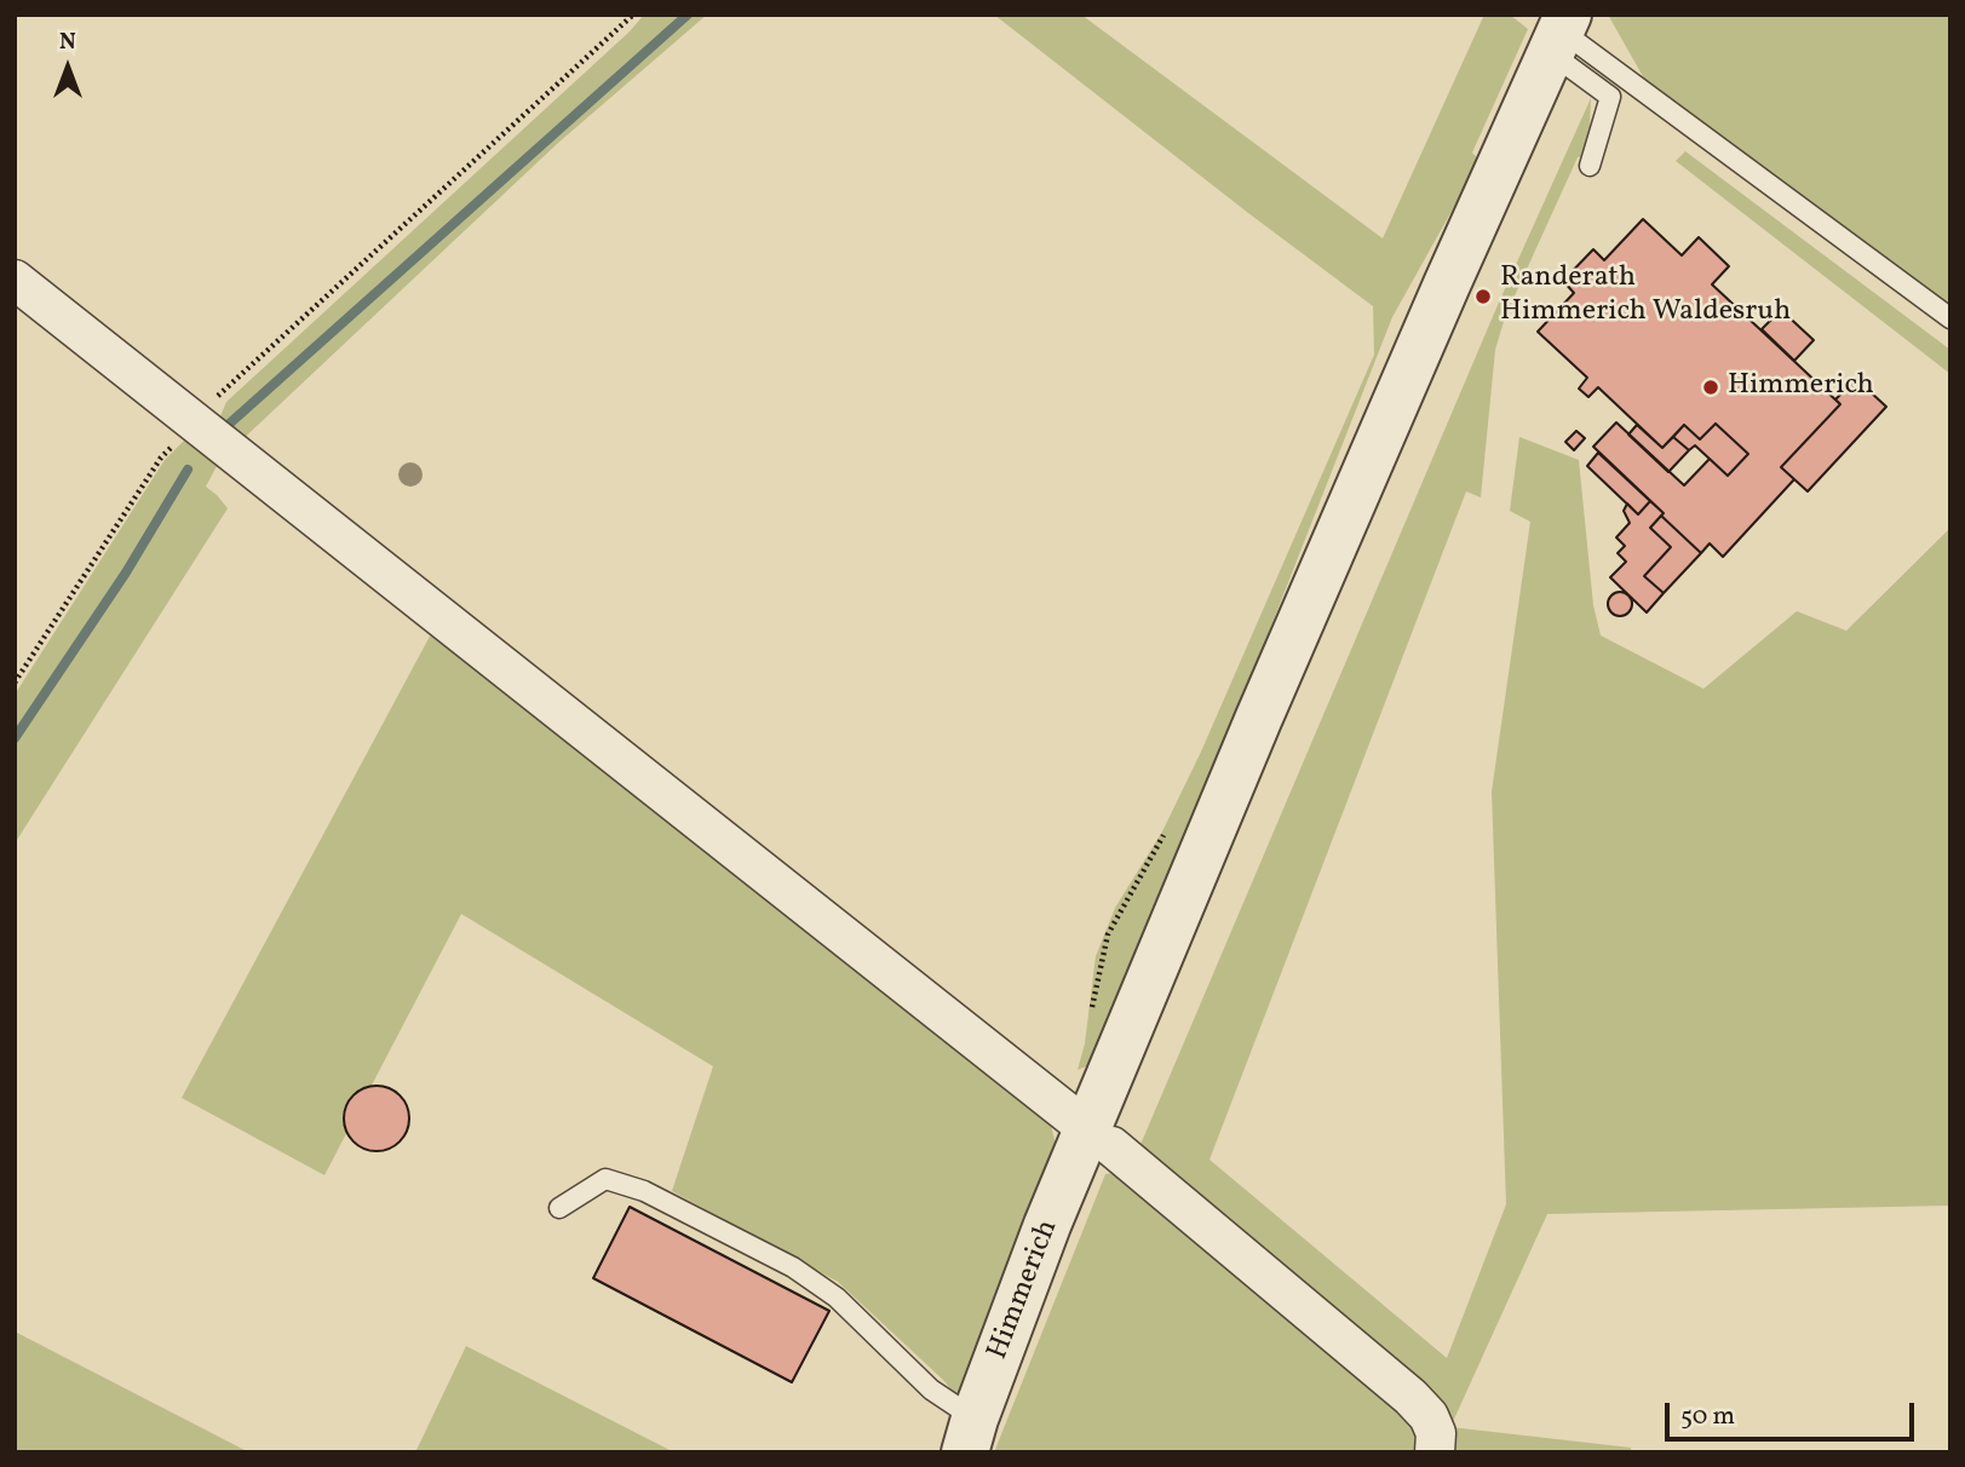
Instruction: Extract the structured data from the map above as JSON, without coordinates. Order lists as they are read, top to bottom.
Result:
{
  "streets": {
    "street": ["Himmerich"]
  },
  "places": ["Randerath Himmerich Waldesruh", "Himmerich"],
  "scale_bar": "50 m",
  "north": "top"
}
